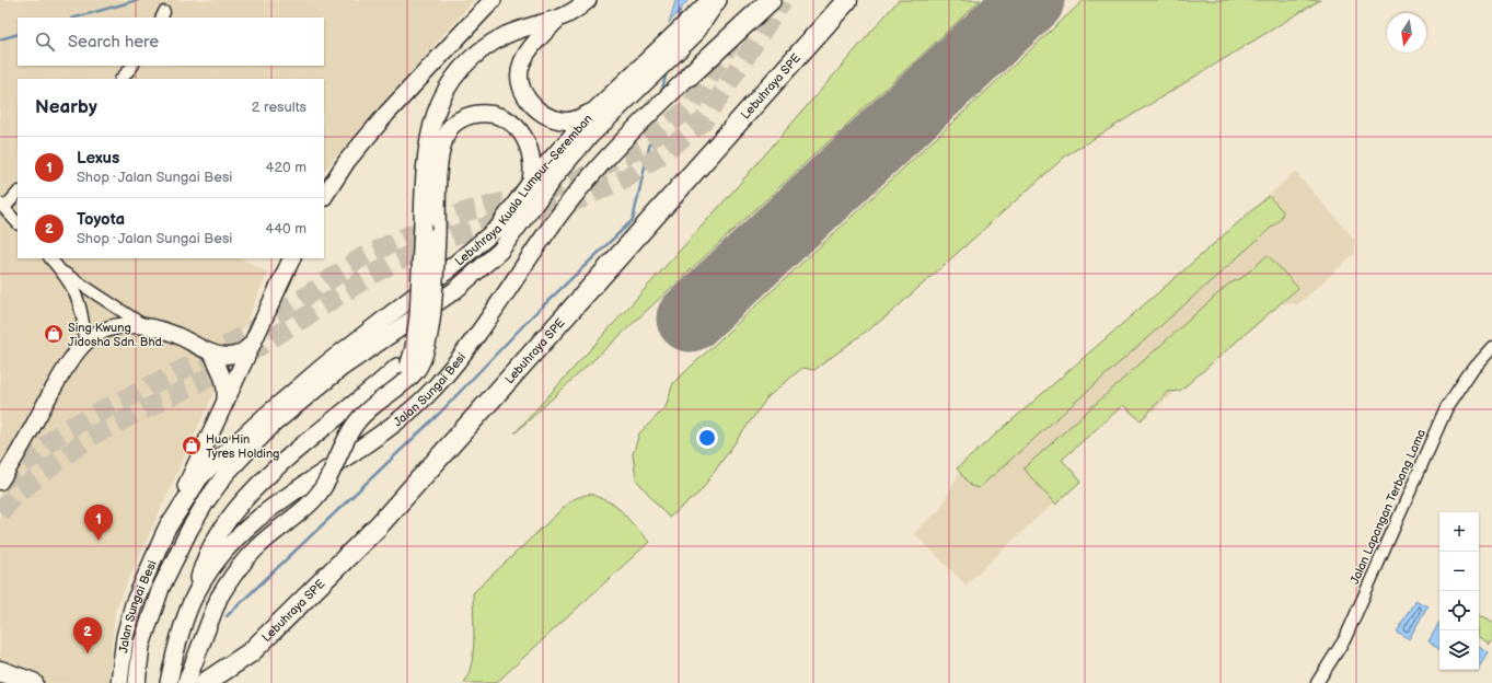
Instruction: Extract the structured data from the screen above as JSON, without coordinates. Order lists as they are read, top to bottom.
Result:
{
  "streets": {
    "highway": ["Lebuhraya SPE"],
    "main road": ["Lebuhraya Kuala Lumpur–Seremban", "Jalan Sungai Besi"],
    "street": ["Jalan Lapangan Terbang Lama"]
  },
  "crossings": [
    ["Lebuhraya Kuala Lumpur–Seremban", "Jalan Sungai Besi"]
  ],
  "places": {
    "shop": ["Sing Kwung Jidosha Sdn. Bhd.", "Hua Hin Tyres Holding"]
  },
  "north": "bottom",
  "page": {
    "search": "Search here",
    "heading": ["Nearby", "2 results"],
    "list": [
      {
        "mark": "1",
        "name": "Lexus",
        "note": "Shop · Jalan Sungai Besi",
        "value": "420 m"
      },
      {
        "mark": "2",
        "name": "Toyota",
        "note": "Shop · Jalan Sungai Besi",
        "value": "440 m"
      }
    ],
    "pins": ["1", "2"],
    "map_buttons": ["+", "−"]
  }
}
